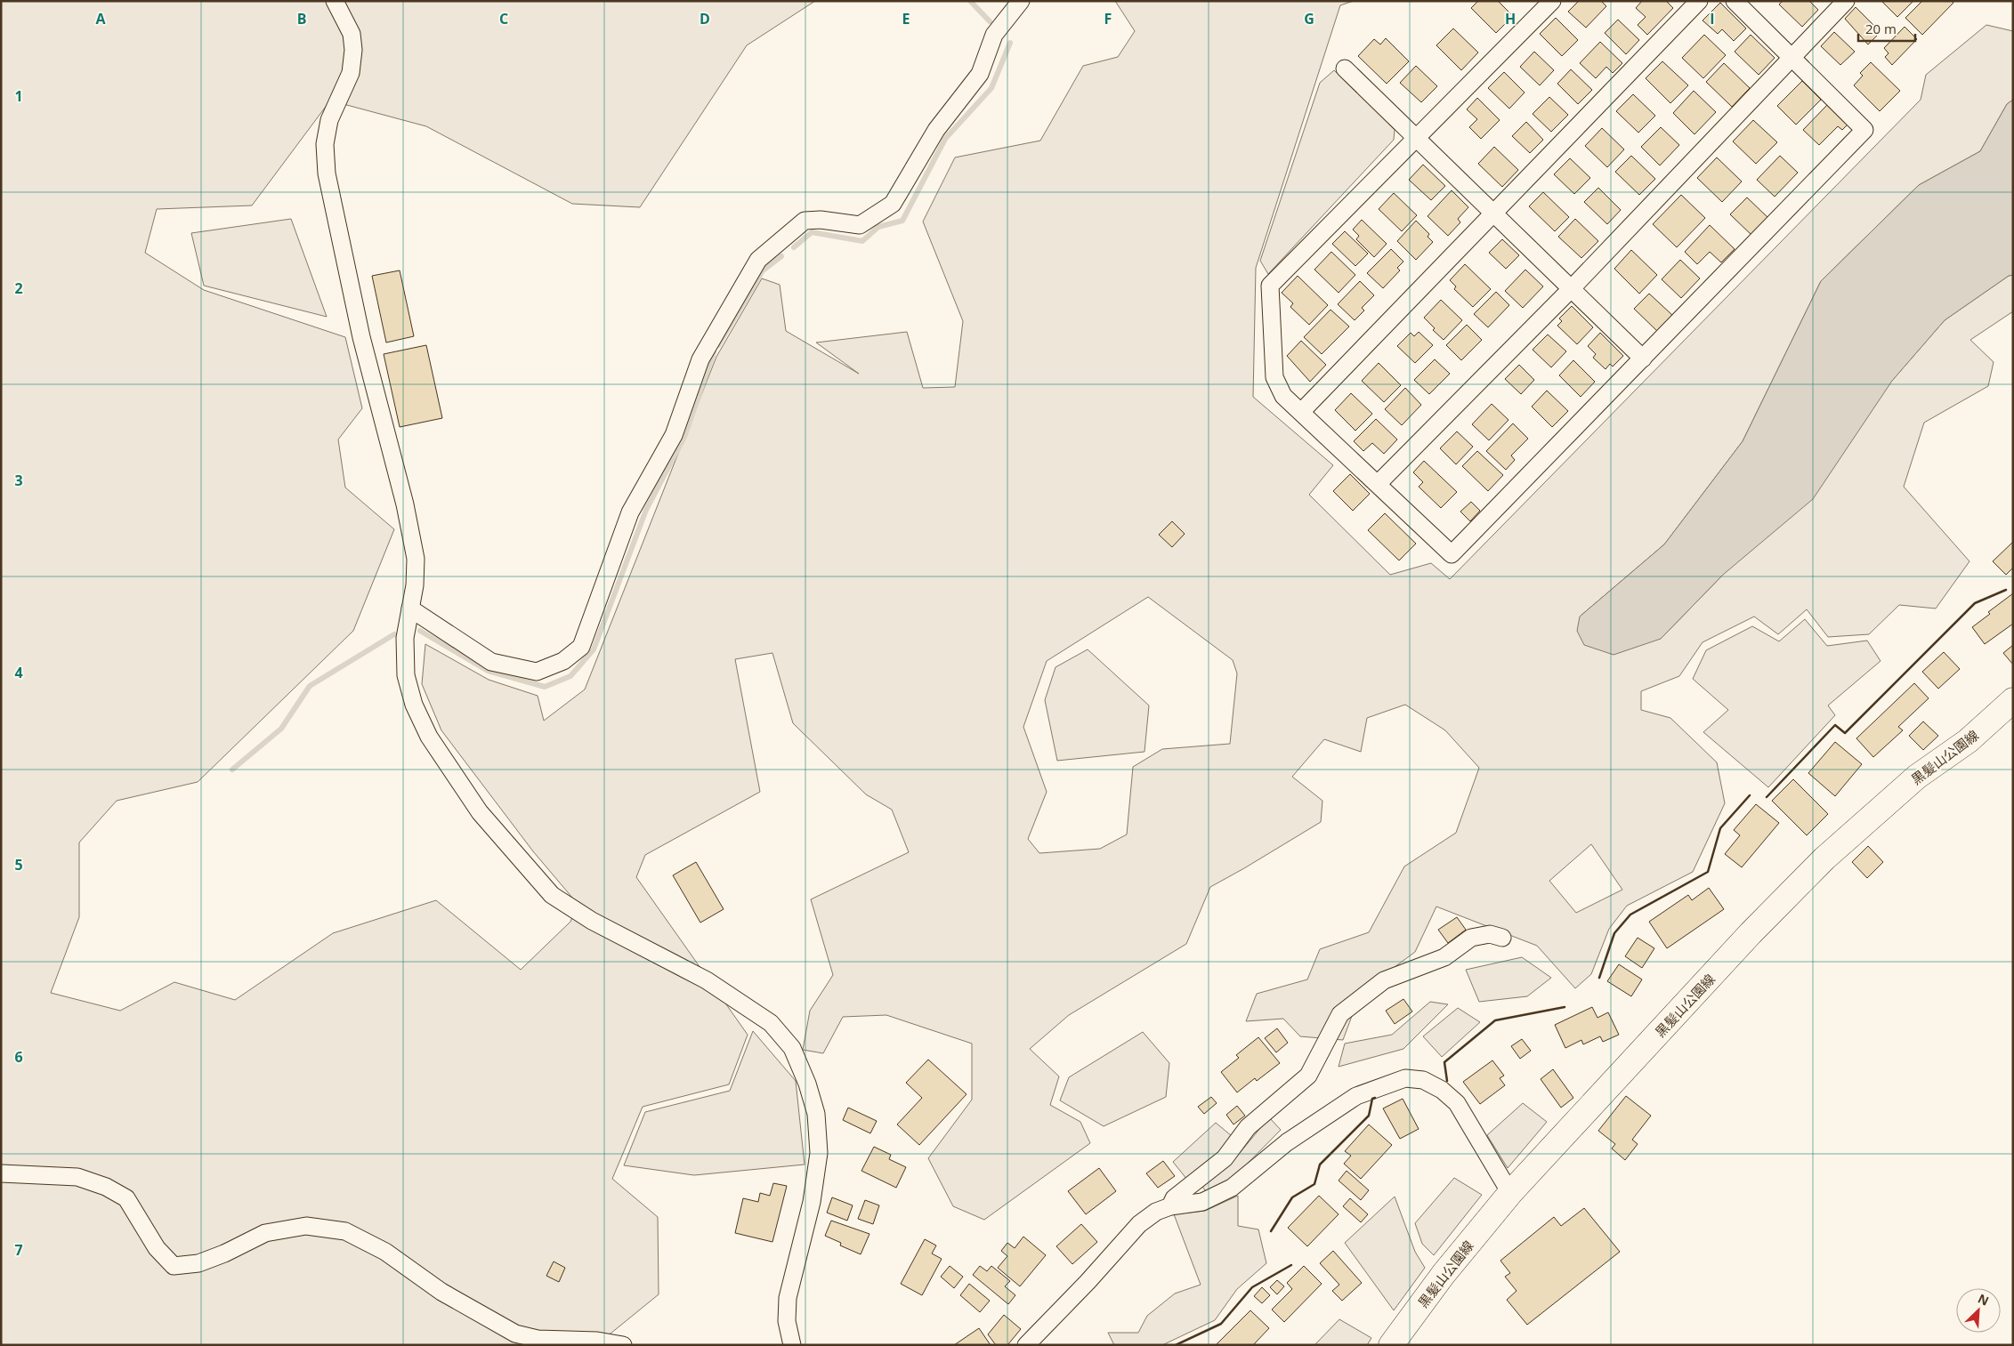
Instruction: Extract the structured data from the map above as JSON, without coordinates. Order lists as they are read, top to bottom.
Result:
{
  "streets": {
    "main road": ["黒髪山公園線"]
  },
  "scale_bar": "20 m",
  "north": "top right",
  "grid": {
    "columns": [
      "A",
      "B",
      "C",
      "D",
      "E",
      "F",
      "G",
      "H",
      "I"
    ],
    "rows": [
      "1",
      "2",
      "3",
      "4",
      "5",
      "6",
      "7"
    ]
  }
}
